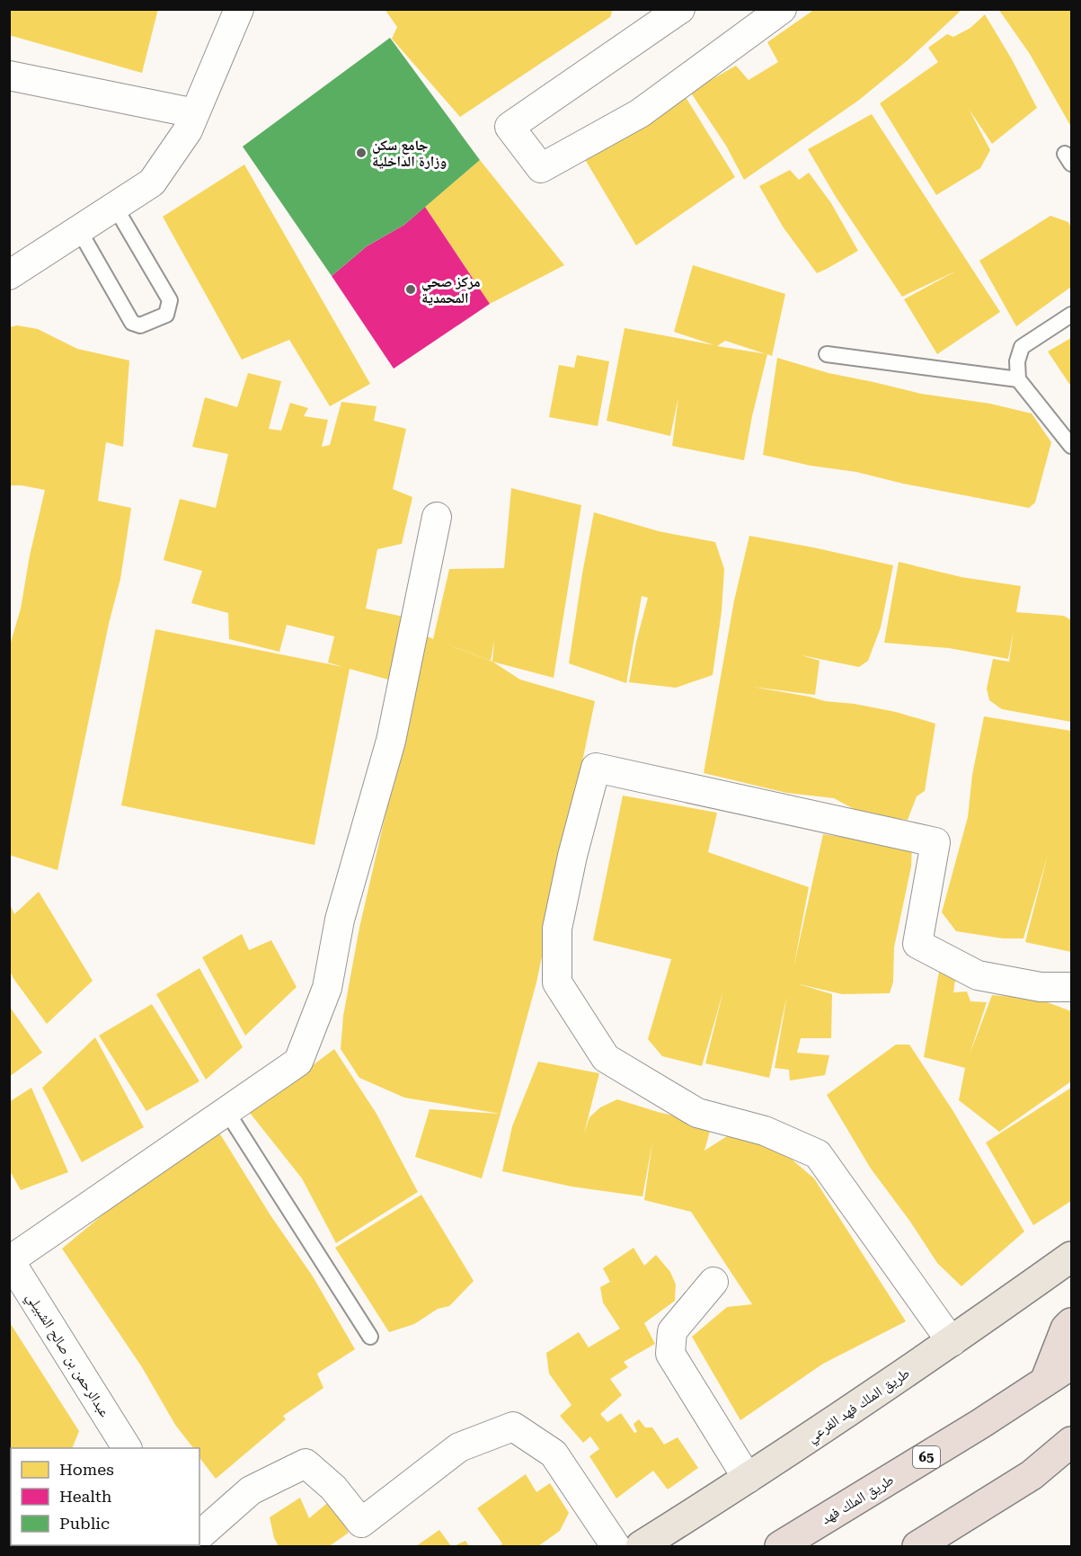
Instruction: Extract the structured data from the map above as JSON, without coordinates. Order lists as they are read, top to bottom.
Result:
{
  "streets": {
    "highway": ["65", "طريق الملك فهد"],
    "main road": ["طريق الملك فهد الفرعي"],
    "street": ["عبدالرحمن بن صالح الشبيلي"]
  },
  "places": ["جامع سكن وزارة الداخلية", "مركز صحي المحمدية"],
  "legend": ["Homes", "Health", "Public"]
}
